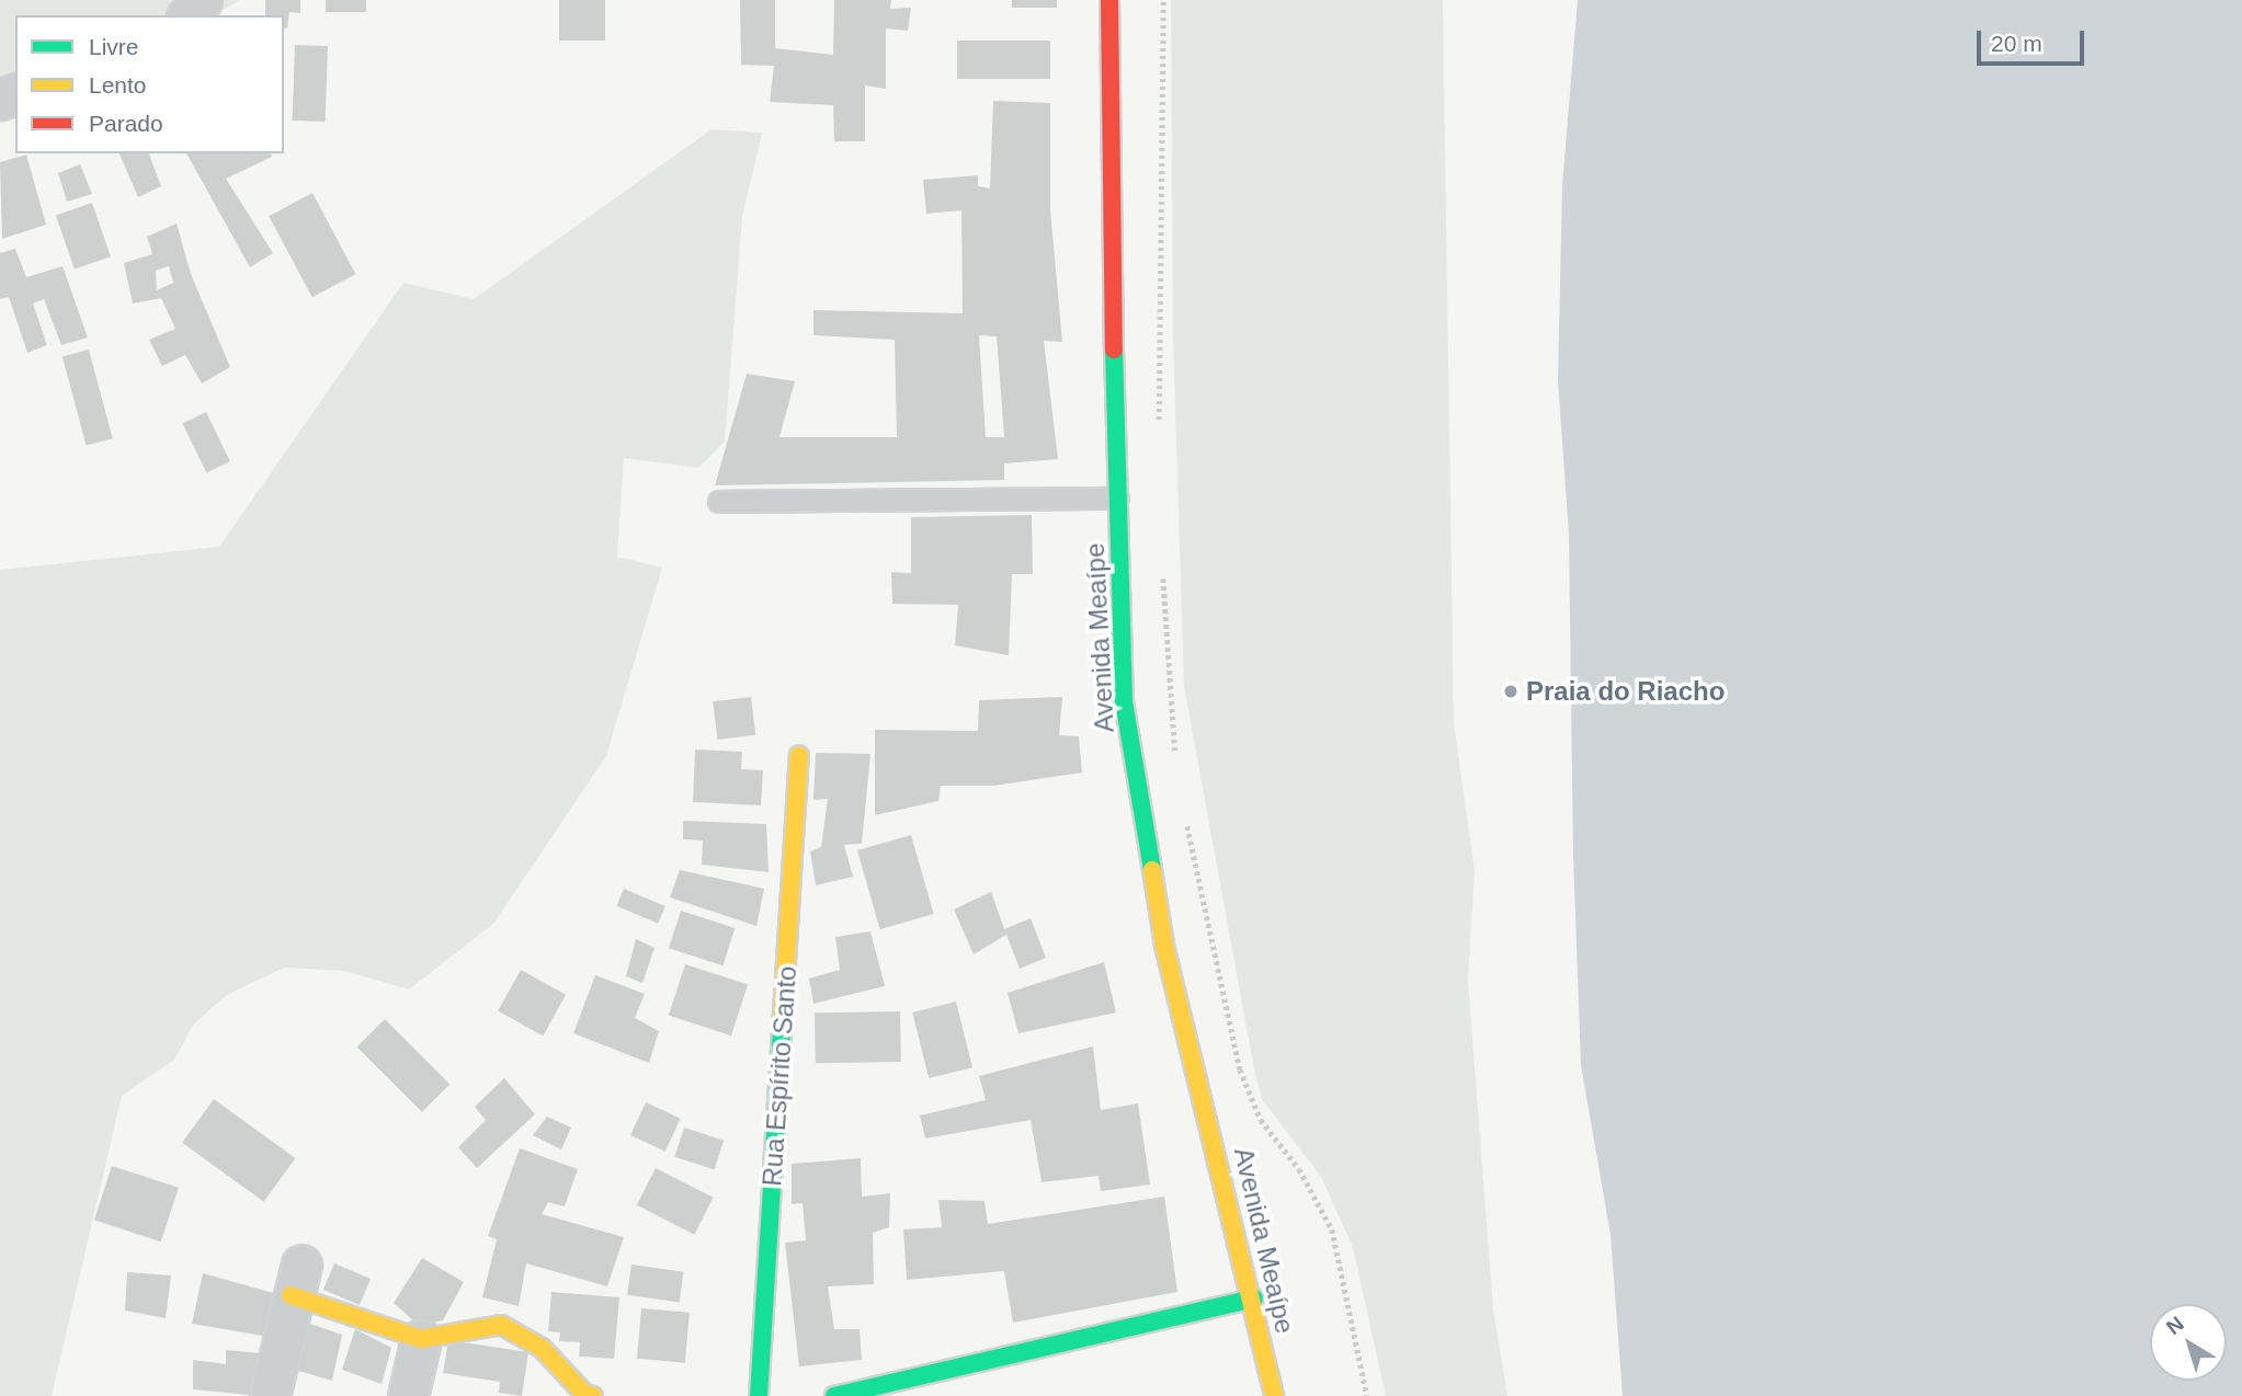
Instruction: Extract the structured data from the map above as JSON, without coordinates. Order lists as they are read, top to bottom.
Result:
{
  "streets": {
    "street": ["Avenida Meaípe", "Rua Espírito Santo"]
  },
  "places": ["Praia do Riacho"],
  "legend": ["Livre", "Lento", "Parado"],
  "scale_bar": "20 m",
  "north": "top left"
}
